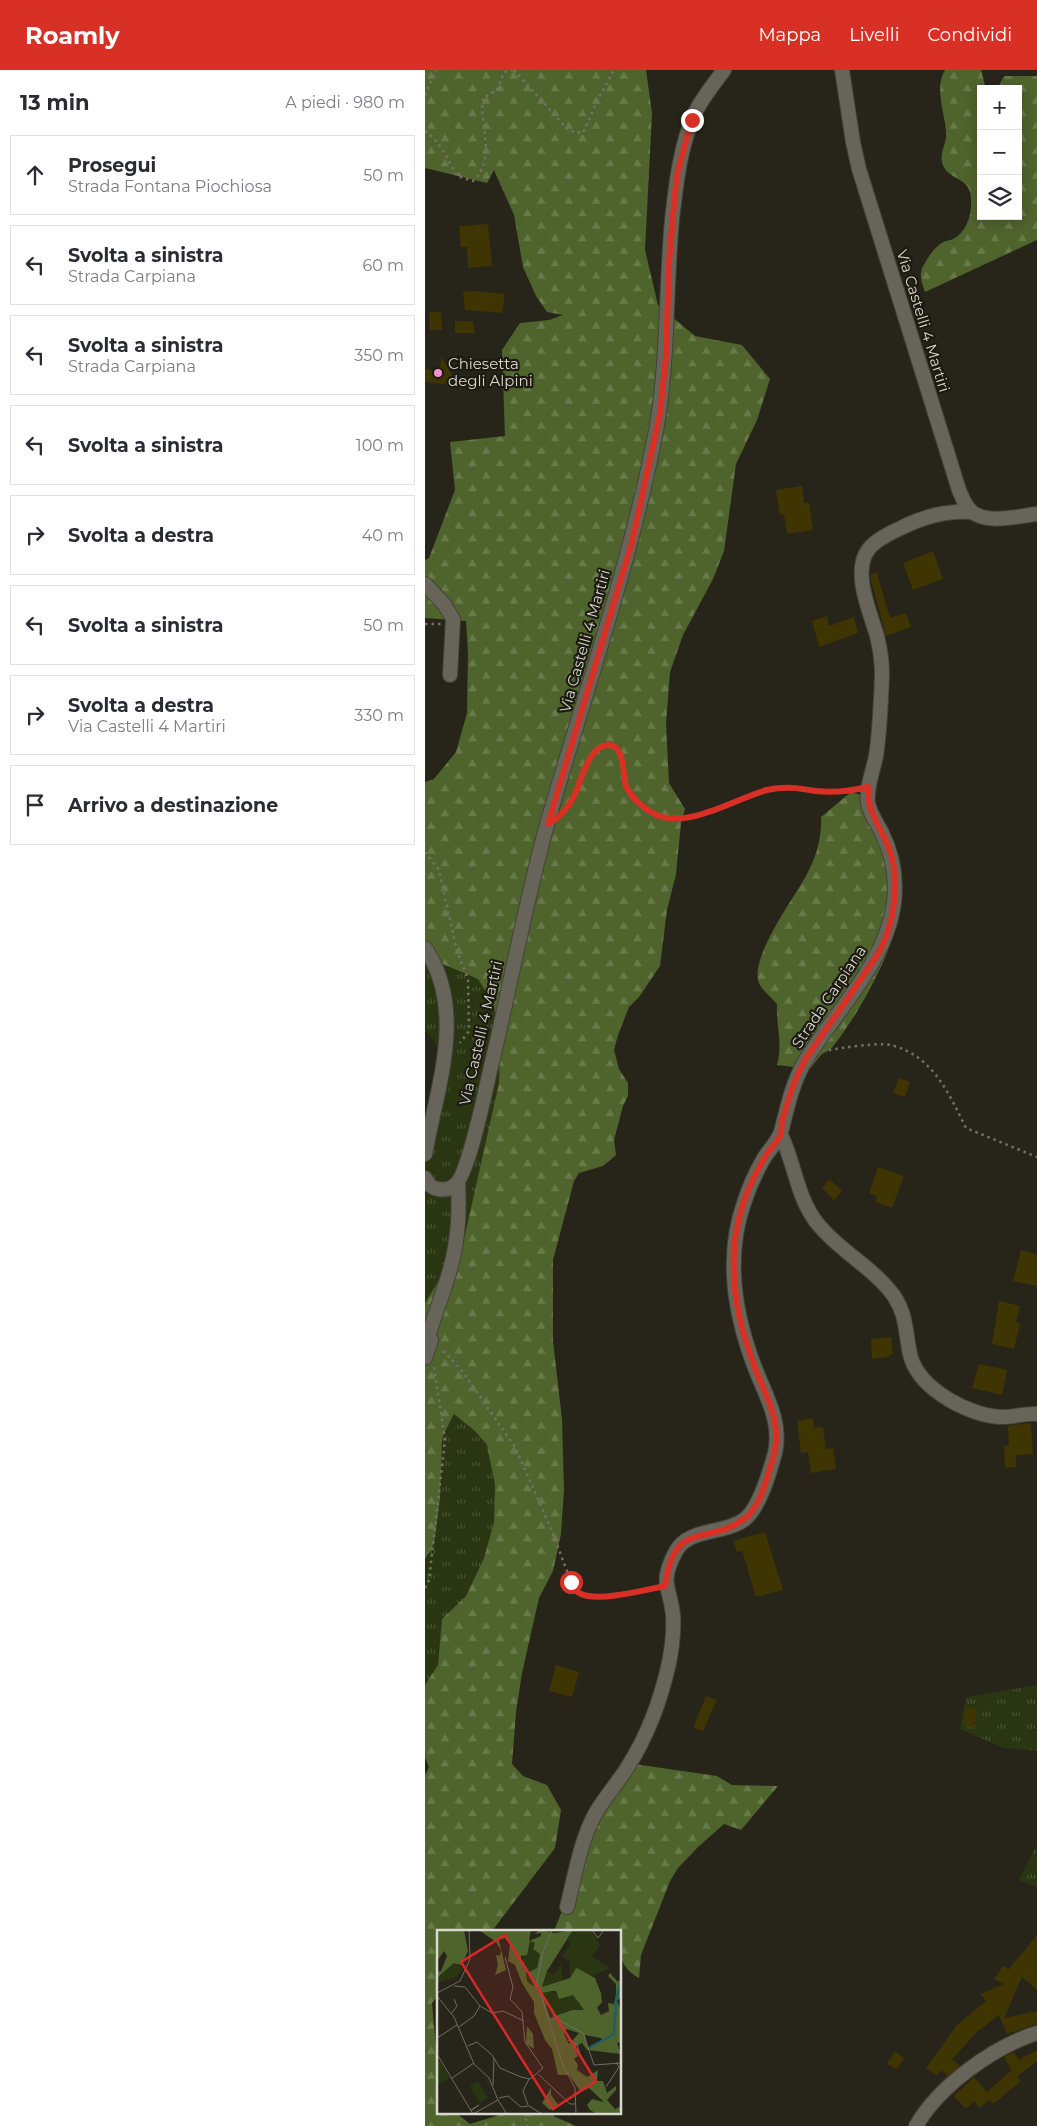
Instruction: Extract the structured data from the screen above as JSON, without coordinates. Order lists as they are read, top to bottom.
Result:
{
  "streets": {
    "street": ["Via Castelli 4 Martiri", "Strada Carpiana"]
  },
  "crossings": [
    ["Via Castelli 4 Martiri", "Strada Carpiana"]
  ],
  "places": ["Chiesetta degli Alpini"],
  "page": {
    "header": "Roamly",
    "nav": ["Mappa", "Livelli", "Condividi"],
    "heading": ["13 min", "A piedi · 980 m"],
    "map_buttons": ["+", "−"],
    "list": [
      ["Prosegui", "Strada Fontana Piochiosa", "50 m"],
      ["Svolta a sinistra", "Strada Carpiana", "60 m"],
      ["Svolta a sinistra", "Strada Carpiana", "350 m"],
      ["Svolta a sinistra", "100 m"],
      ["Svolta a destra", "40 m"],
      ["Svolta a sinistra", "50 m"],
      ["Svolta a destra", "Via Castelli 4 Martiri", "330 m"],
      "Arrivo a destinazione"
    ]
  }
}
